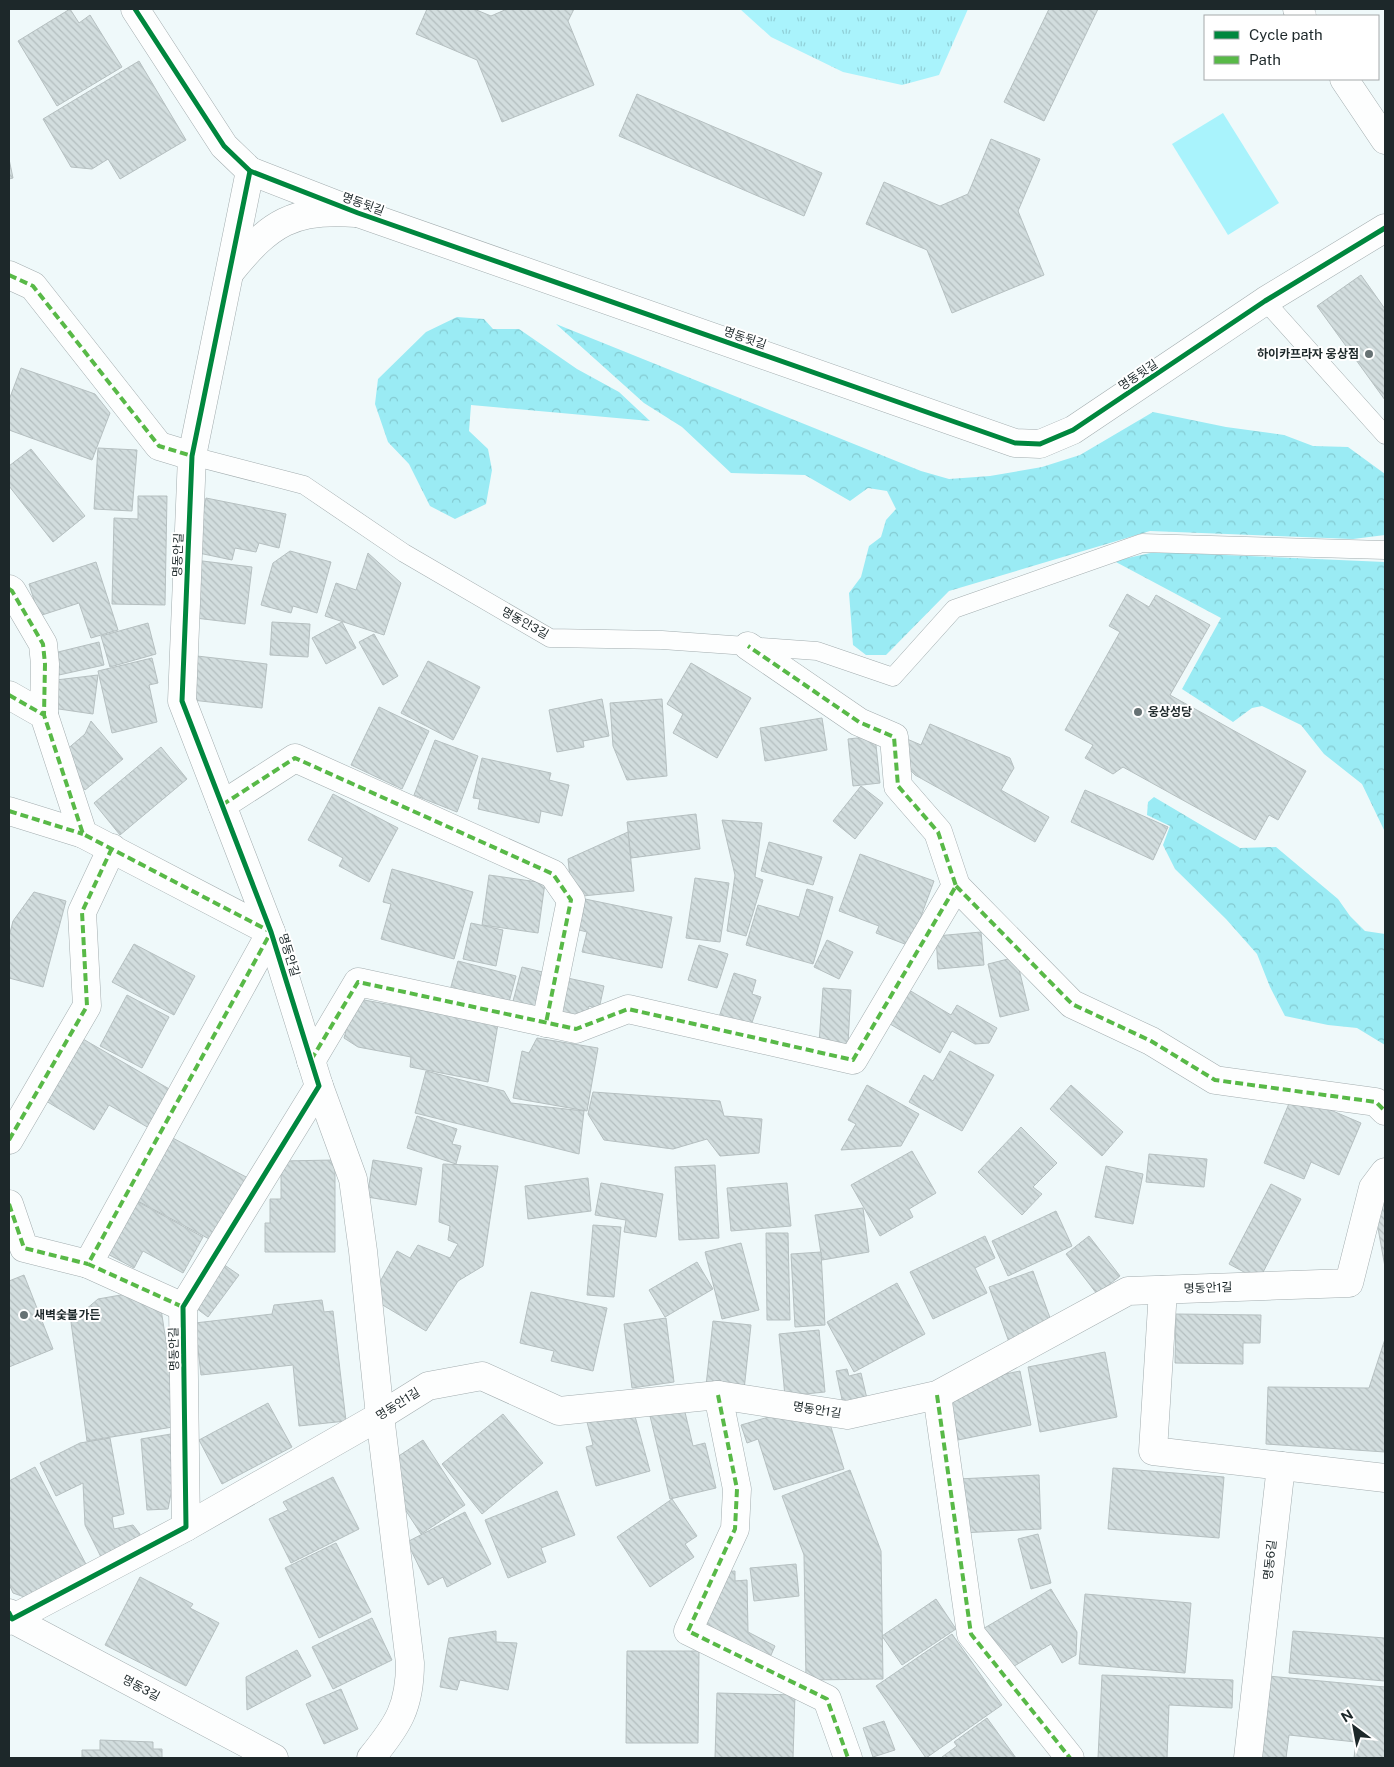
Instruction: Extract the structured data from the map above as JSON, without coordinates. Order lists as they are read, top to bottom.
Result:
{
  "streets": {
    "street": [
      "명동뒷길",
      "명동안길",
      "명동안1길",
      "명동6길",
      "명동3길"
    ],
    "lane": ["명동안3길"]
  },
  "crossings": [
    ["명동뒷길", "명동안길"],
    ["명동안길", "명동안3길"],
    ["명동안길", "명동안1길"]
  ],
  "places": ["하이카프라자 웅상점", "웅상성당", "새벽숯불가든"],
  "legend": ["Cycle path", "Path"],
  "north": "top left"
}
